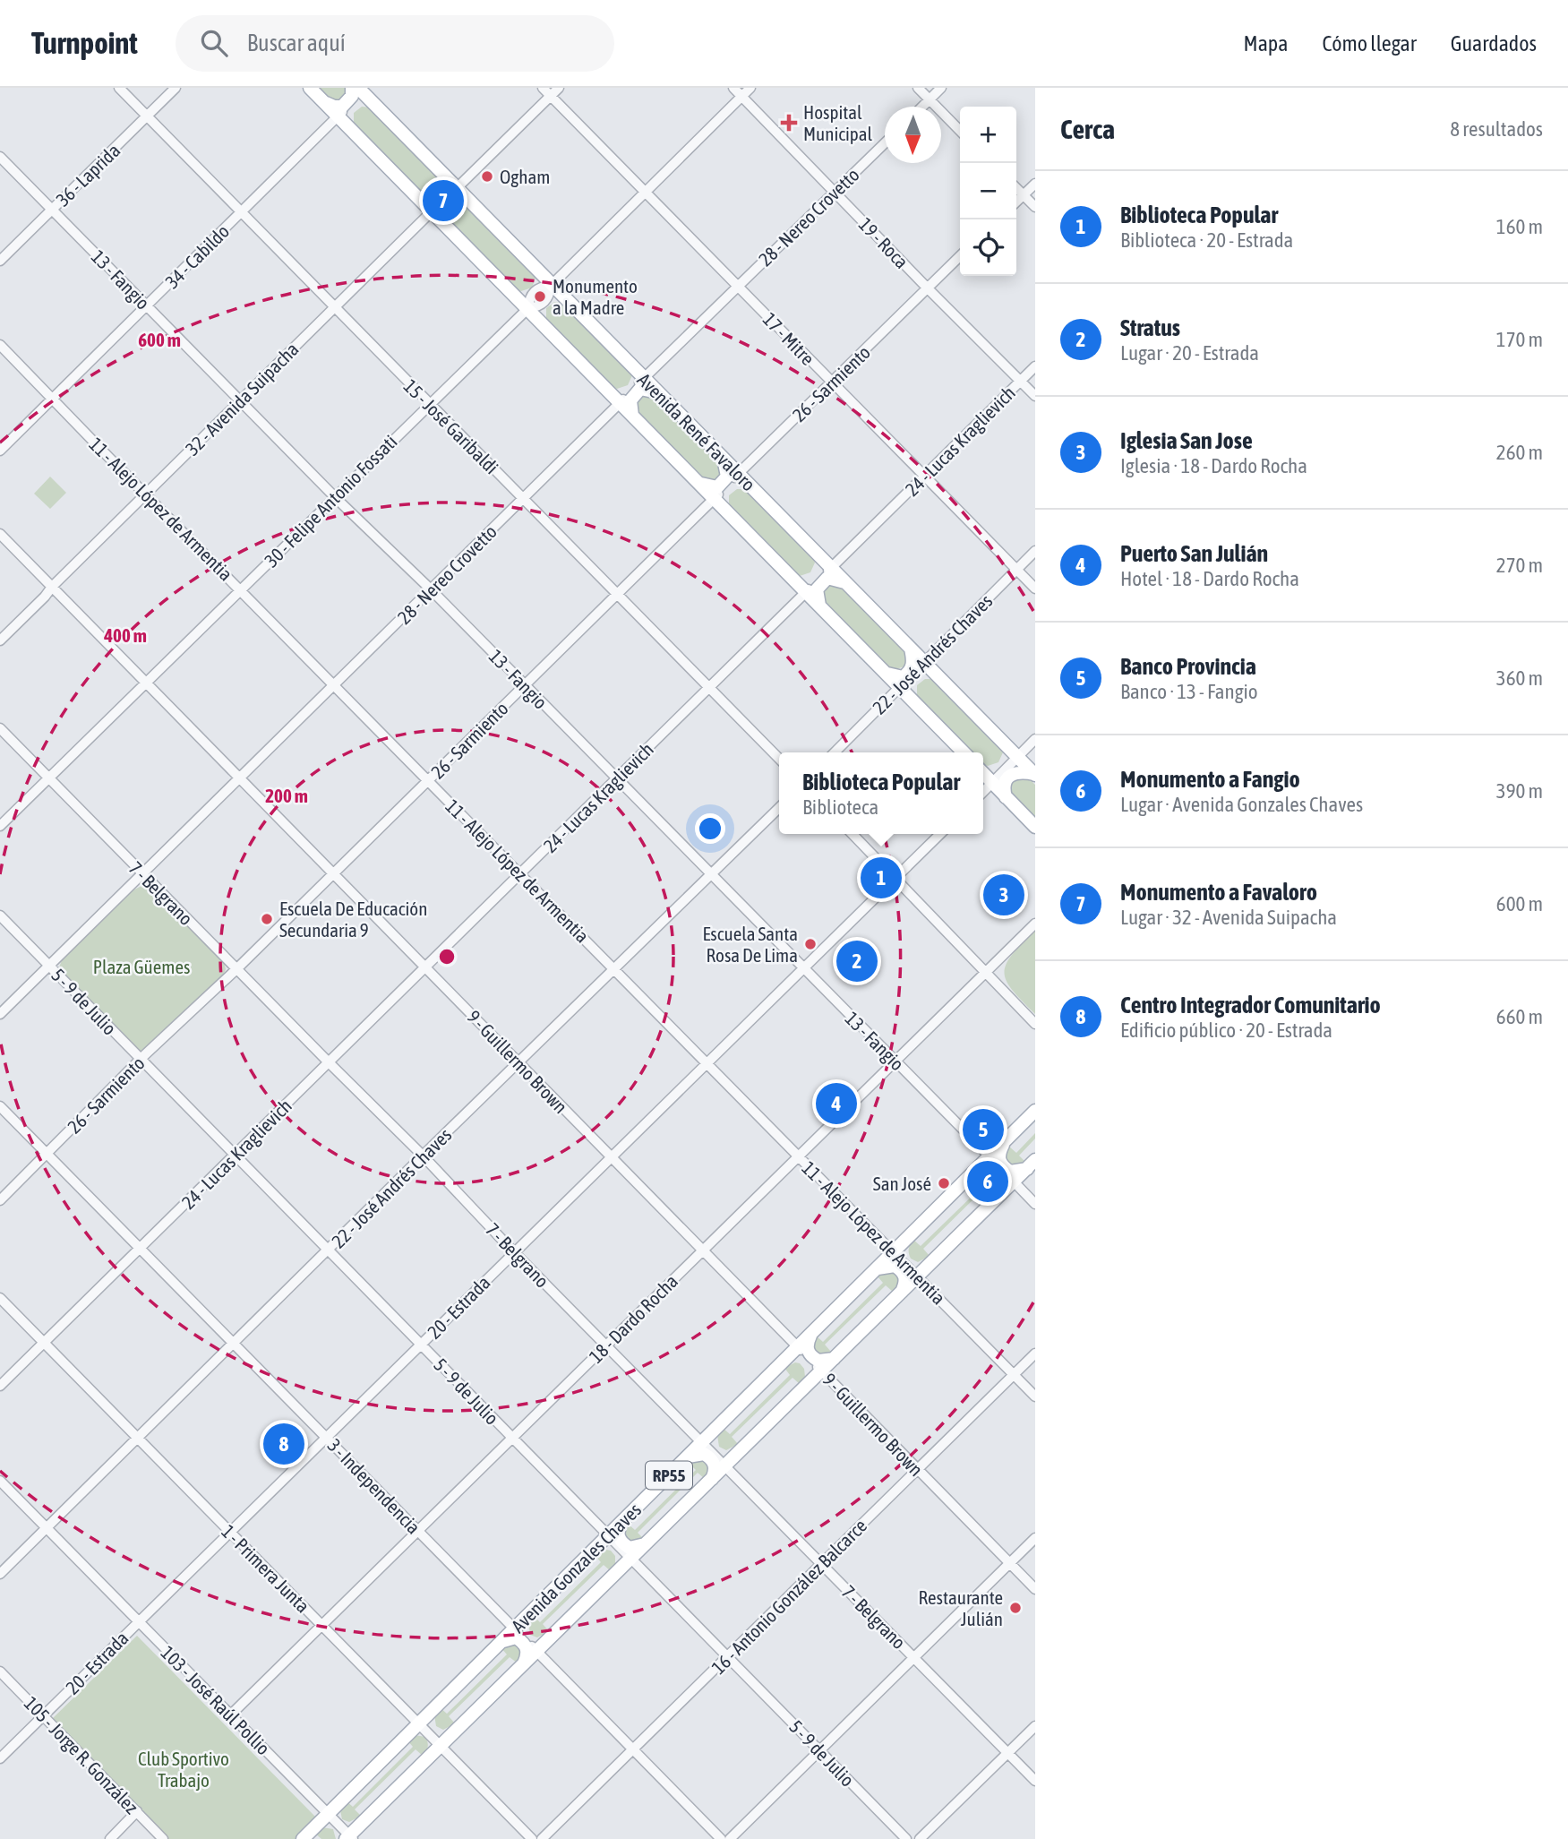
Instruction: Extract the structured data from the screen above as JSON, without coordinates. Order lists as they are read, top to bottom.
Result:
{
  "streets": {
    "main road": ["Avenida René Favaloro", "RP55", "Avenida Gonzales Chaves"],
    "street": [
      "36 - Laprida",
      "28 - Nereo Crovetto",
      "19 - Roca",
      "34 - Cabildo",
      "13 - Fangio",
      "17 - Mitre",
      "26 - Sarmiento",
      "32 - Avenida Suipacha",
      "15 - José Garibaldi",
      "24 - Lucas Kraglievich",
      "30 - Felipe Antonio Fossati",
      "11 - Alejo López de Armentia",
      "22 - José Andrés Chaves",
      "7 - Belgrano",
      "5 - 9 de Julio",
      "9 - Guillermo Brown",
      "20 - Estrada",
      "18 - Dardo Rocha",
      "3 - Independencia",
      "1 - Primera Junta",
      "16 - Antonio González Balcarce",
      "103 - José Raúl Pollio",
      "105 - Jorge R. González"
    ]
  },
  "crossings": [
    ["36 - Laprida", "13 - Fangio"],
    ["36 - Laprida", "15 - José Garibaldi"],
    ["28 - Nereo Crovetto", "19 - Roca"],
    ["28 - Nereo Crovetto", "13 - Fangio"],
    ["28 - Nereo Crovetto", "17 - Mitre"],
    ["28 - Nereo Crovetto", "15 - José Garibaldi"],
    ["28 - Nereo Crovetto", "Avenida René Favaloro"],
    ["28 - Nereo Crovetto", "11 - Alejo López de Armentia"],
    ["28 - Nereo Crovetto", "7 - Belgrano"],
    ["28 - Nereo Crovetto", "5 - 9 de Julio"],
    ["28 - Nereo Crovetto", "9 - Guillermo Brown"],
    ["19 - Roca", "26 - Sarmiento"],
    ["19 - Roca", "24 - Lucas Kraglievich"],
    ["34 - Cabildo", "13 - Fangio"],
    ["34 - Cabildo", "15 - José Garibaldi"],
    ["34 - Cabildo", "Avenida René Favaloro"],
    ["34 - Cabildo", "11 - Alejo López de Armentia"],
    ["13 - Fangio", "26 - Sarmiento"],
    ["13 - Fangio", "32 - Avenida Suipacha"],
    ["13 - Fangio", "24 - Lucas Kraglievich"],
    ["13 - Fangio", "30 - Felipe Antonio Fossati"],
    ["13 - Fangio", "22 - José Andrés Chaves"],
    ["13 - Fangio", "20 - Estrada"],
    ["13 - Fangio", "18 - Dardo Rocha"],
    ["13 - Fangio", "Avenida Gonzales Chaves"],
    ["17 - Mitre", "26 - Sarmiento"],
    ["17 - Mitre", "32 - Avenida Suipacha"],
    ["17 - Mitre", "24 - Lucas Kraglievich"],
    ["17 - Mitre", "22 - José Andrés Chaves"],
    ["26 - Sarmiento", "15 - José Garibaldi"],
    ["26 - Sarmiento", "Avenida René Favaloro"],
    ["26 - Sarmiento", "11 - Alejo López de Armentia"],
    ["26 - Sarmiento", "7 - Belgrano"],
    ["26 - Sarmiento", "5 - 9 de Julio"],
    ["26 - Sarmiento", "9 - Guillermo Brown"],
    ["26 - Sarmiento", "3 - Independencia"],
    ["32 - Avenida Suipacha", "15 - José Garibaldi"],
    ["32 - Avenida Suipacha", "Avenida René Favaloro"],
    ["32 - Avenida Suipacha", "11 - Alejo López de Armentia"],
    ["32 - Avenida Suipacha", "9 - Guillermo Brown"],
    ["15 - José Garibaldi", "24 - Lucas Kraglievich"],
    ["15 - José Garibaldi", "30 - Felipe Antonio Fossati"],
    ["Avenida René Favaloro", "24 - Lucas Kraglievich"],
    ["Avenida René Favaloro", "30 - Felipe Antonio Fossati"],
    ["Avenida René Favaloro", "22 - José Andrés Chaves"],
    ["24 - Lucas Kraglievich", "11 - Alejo López de Armentia"],
    ["24 - Lucas Kraglievich", "7 - Belgrano"],
    ["24 - Lucas Kraglievich", "5 - 9 de Julio"],
    ["24 - Lucas Kraglievich", "9 - Guillermo Brown"],
    ["24 - Lucas Kraglievich", "3 - Independencia"],
    ["24 - Lucas Kraglievich", "1 - Primera Junta"],
    ["30 - Felipe Antonio Fossati", "11 - Alejo López de Armentia"],
    ["30 - Felipe Antonio Fossati", "7 - Belgrano"],
    ["30 - Felipe Antonio Fossati", "9 - Guillermo Brown"],
    ["11 - Alejo López de Armentia", "22 - José Andrés Chaves"],
    ["11 - Alejo López de Armentia", "20 - Estrada"],
    ["11 - Alejo López de Armentia", "18 - Dardo Rocha"],
    ["11 - Alejo López de Armentia", "Avenida Gonzales Chaves"],
    ["11 - Alejo López de Armentia", "16 - Antonio González Balcarce"],
    ["22 - José Andrés Chaves", "7 - Belgrano"],
    ["22 - José Andrés Chaves", "5 - 9 de Julio"],
    ["22 - José Andrés Chaves", "9 - Guillermo Brown"],
    ["22 - José Andrés Chaves", "3 - Independencia"],
    ["22 - José Andrés Chaves", "1 - Primera Junta"],
    ["22 - José Andrés Chaves", "103 - José Raúl Pollio"],
    ["7 - Belgrano", "20 - Estrada"],
    ["7 - Belgrano", "18 - Dardo Rocha"],
    ["7 - Belgrano", "Avenida Gonzales Chaves"],
    ["7 - Belgrano", "16 - Antonio González Balcarce"],
    ["5 - 9 de Julio", "20 - Estrada"],
    ["5 - 9 de Julio", "18 - Dardo Rocha"],
    ["5 - 9 de Julio", "Avenida Gonzales Chaves"],
    ["5 - 9 de Julio", "16 - Antonio González Balcarce"],
    ["9 - Guillermo Brown", "20 - Estrada"],
    ["9 - Guillermo Brown", "18 - Dardo Rocha"],
    ["9 - Guillermo Brown", "Avenida Gonzales Chaves"],
    ["9 - Guillermo Brown", "16 - Antonio González Balcarce"],
    ["20 - Estrada", "3 - Independencia"],
    ["20 - Estrada", "1 - Primera Junta"],
    ["20 - Estrada", "103 - José Raúl Pollio"],
    ["20 - Estrada", "105 - Jorge R. González"],
    ["18 - Dardo Rocha", "3 - Independencia"],
    ["18 - Dardo Rocha", "1 - Primera Junta"],
    ["18 - Dardo Rocha", "103 - José Raúl Pollio"],
    ["3 - Independencia", "Avenida Gonzales Chaves"],
    ["3 - Independencia", "16 - Antonio González Balcarce"],
    ["Avenida Gonzales Chaves", "1 - Primera Junta"],
    ["Avenida Gonzales Chaves", "103 - José Raúl Pollio"]
  ],
  "parks": ["Plaza Güemes", "Club Sportivo Trabajo"],
  "places": {
    "health": ["Hospital Municipal"],
    "other": [
      "Ogham",
      "Monumento a la Madre",
      "Escuela De Educación Secundaria 9",
      "Escuela Santa Rosa De Lima",
      "San José",
      "Restaurante Julián"
    ]
  },
  "north": "bottom",
  "page": {
    "header": "Turnpoint",
    "search": "Buscar aquí",
    "nav": ["Mapa", "Cómo llegar", "Guardados"],
    "heading": ["Cerca", "8 resultados"],
    "map_buttons": ["+", "−"],
    "list": [
      {
        "mark": "1",
        "name": "Biblioteca Popular",
        "note": "Biblioteca · 20 - Estrada",
        "value": "160 m"
      },
      {
        "mark": "2",
        "name": "Stratus",
        "note": "Lugar · 20 - Estrada",
        "value": "170 m"
      },
      {
        "mark": "3",
        "name": "Iglesia San Jose",
        "note": "Iglesia · 18 - Dardo Rocha",
        "value": "260 m"
      },
      {
        "mark": "4",
        "name": "Puerto San Julián",
        "note": "Hotel · 18 - Dardo Rocha",
        "value": "270 m"
      },
      {
        "mark": "5",
        "name": "Banco Provincia",
        "note": "Banco · 13 - Fangio",
        "value": "360 m"
      },
      {
        "mark": "6",
        "name": "Monumento a Fangio",
        "note": "Lugar · Avenida Gonzales Chaves",
        "value": "390 m"
      },
      {
        "mark": "7",
        "name": "Monumento a Favaloro",
        "note": "Lugar · 32 - Avenida Suipacha",
        "value": "600 m"
      },
      {
        "mark": "8",
        "name": "Centro Integrador Comunitario",
        "note": "Edificio público · 20 - Estrada",
        "value": "660 m"
      }
    ],
    "pins": [
      "7",
      "1",
      "3",
      "2",
      "4",
      "5",
      "6",
      "8"
    ],
    "popup": ["Biblioteca Popular", "Biblioteca"]
  },
  "rings": ["600 m", "400 m", "200 m"]
}
